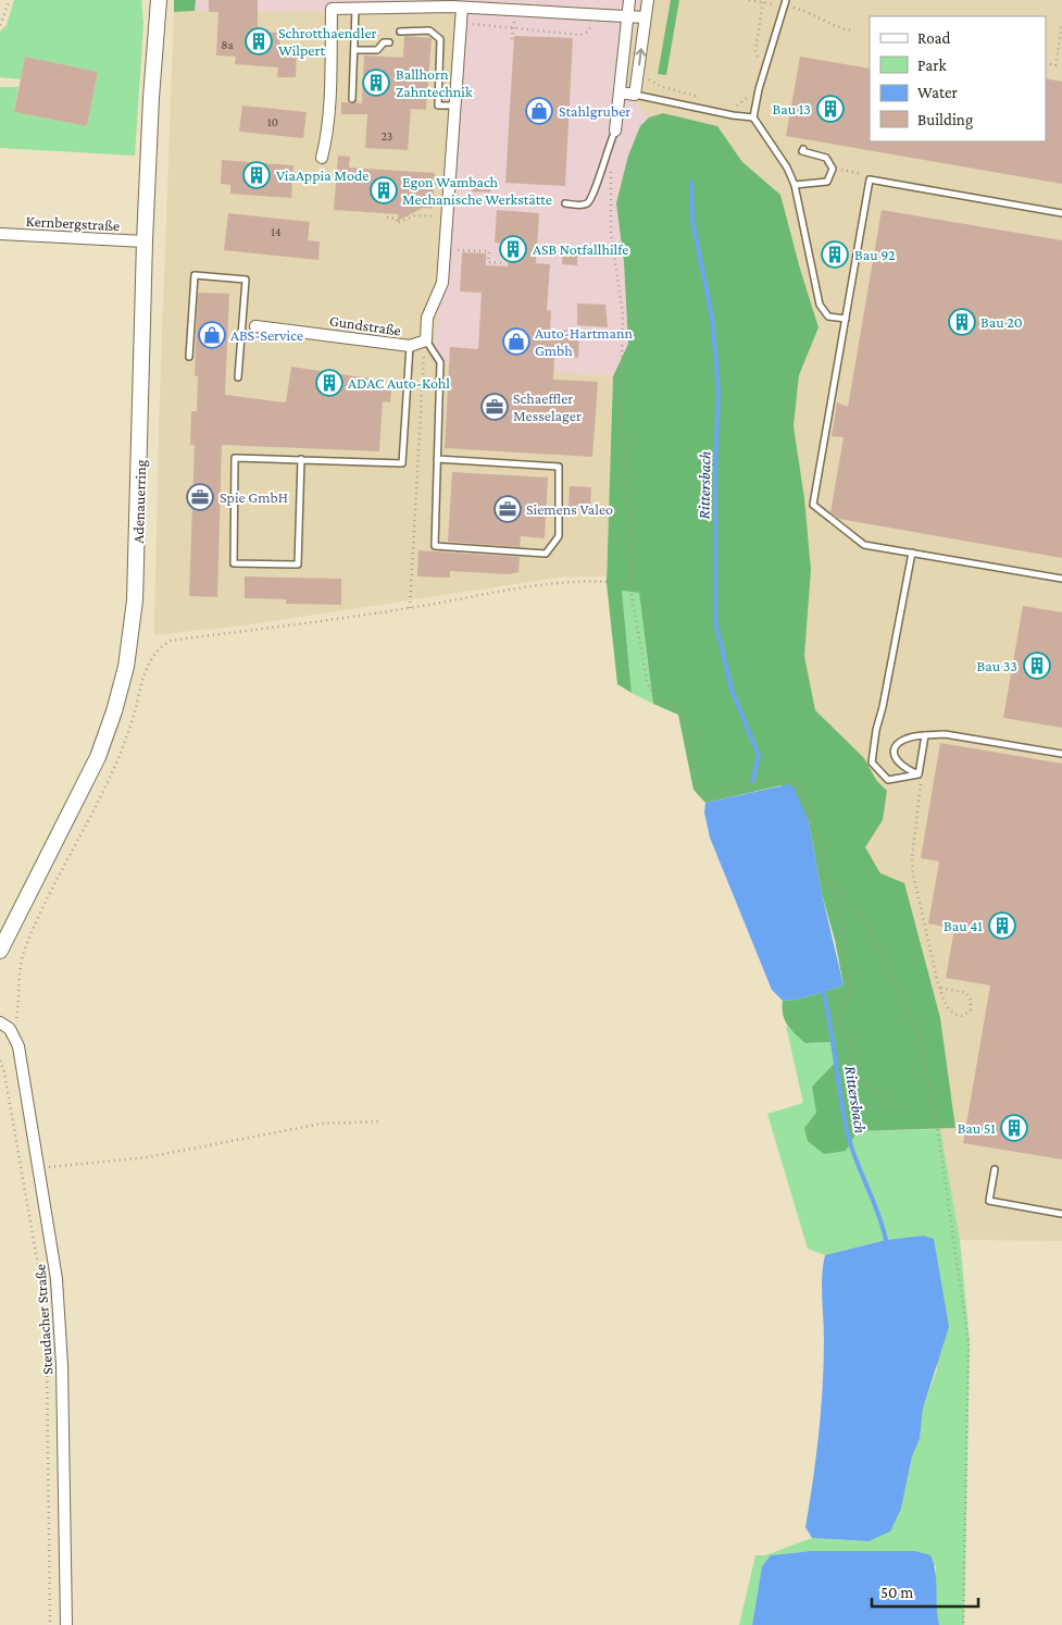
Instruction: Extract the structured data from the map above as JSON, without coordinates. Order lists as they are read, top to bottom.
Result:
{
  "streets": {
    "main road": ["Adenauerring"],
    "street": ["Kernbergstraße", "Gundstraße", "Steudacher Straße"]
  },
  "crossings": [
    ["Kernbergstraße", "Adenauerring"]
  ],
  "water": ["Rittersbach"],
  "places": {
    "building": [
      "Schrotthaendler Wilpert",
      "Ballhorn Zahntechnik",
      "Bau 13",
      "ViaAppia Mode",
      "Egon Wambach Mechanische Werkstätte",
      "ASB Notfallhilfe",
      "Bau 92",
      "Bau 20",
      "ADAC Auto-Kohl",
      "Bau 33",
      "Bau 41",
      "Bau 51"
    ],
    "shop": ["Stahlgruber", "ABS-Service", "Auto-Hartmann Gmbh"],
    "office": ["Schaeffler Messelager", "Spie GmbH", "Siemens Valeo"]
  },
  "house_numbers": [
    "8a",
    "10",
    "23",
    "14"
  ],
  "legend": [
    "Road",
    "Park",
    "Water",
    "Building"
  ],
  "scale_bar": "50 m"
}
